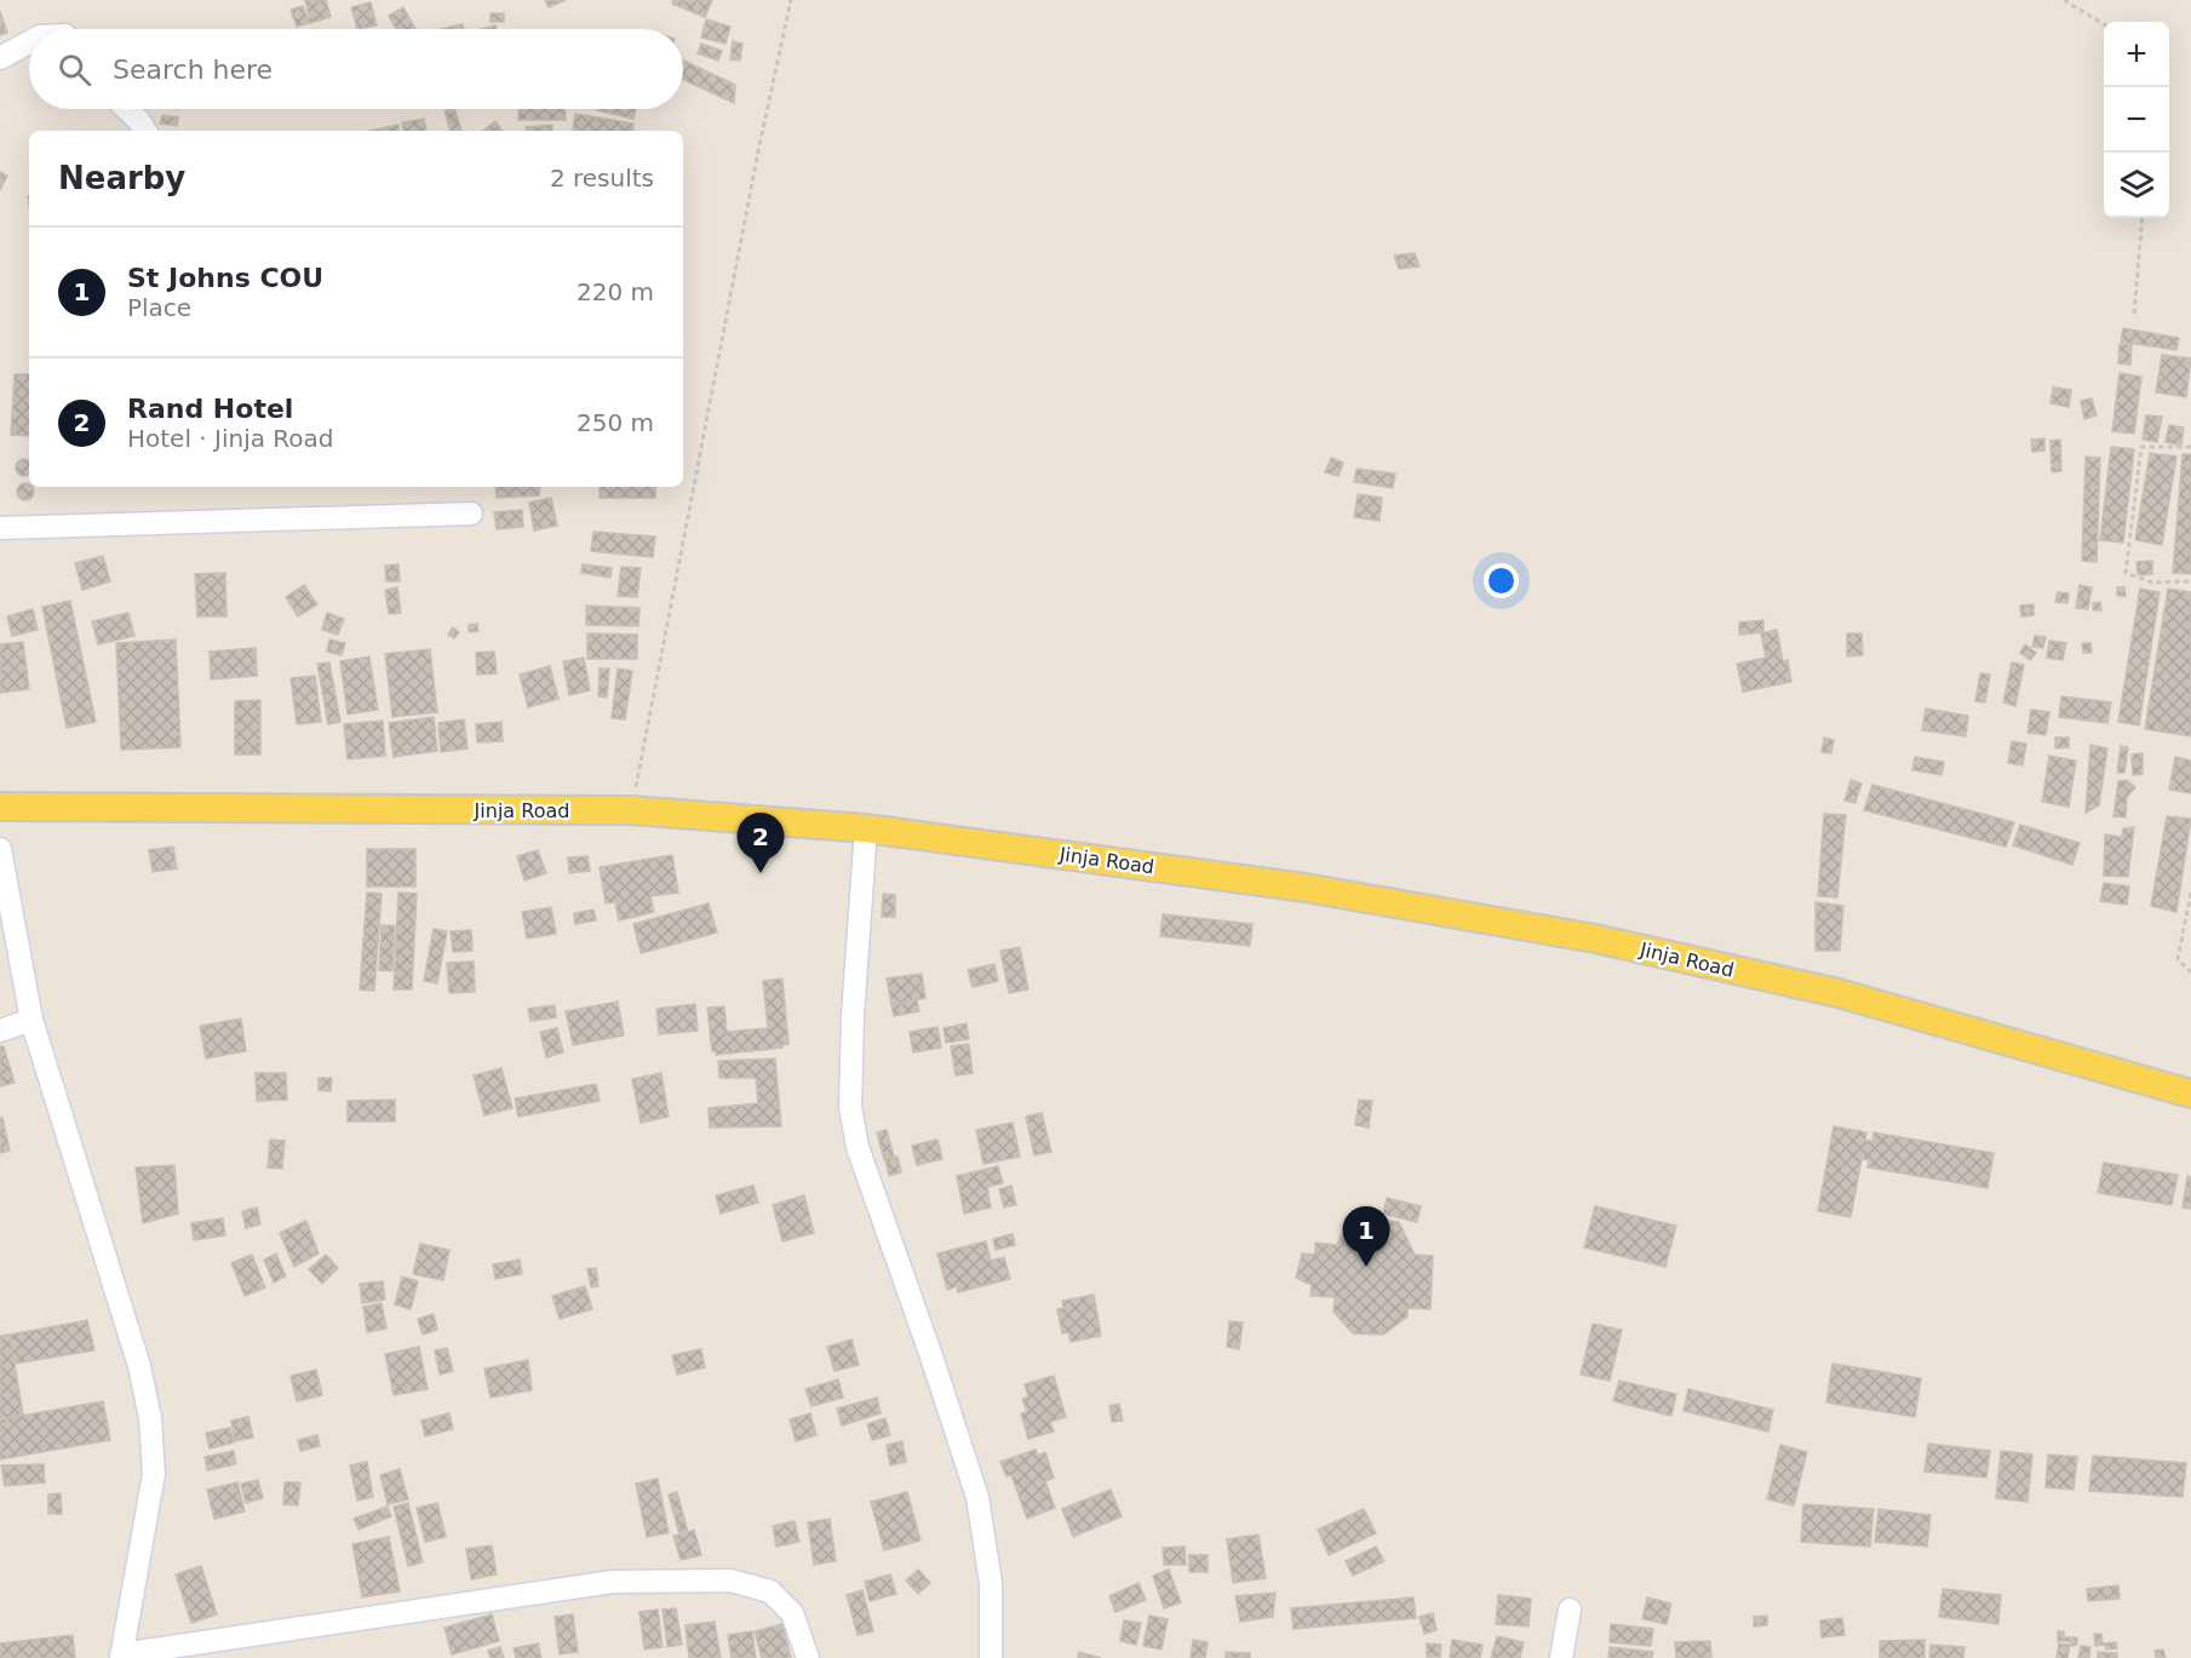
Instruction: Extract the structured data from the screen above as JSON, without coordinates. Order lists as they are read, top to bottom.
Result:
{
  "streets": {
    "main road": ["Jinja Road"]
  },
  "page": {
    "map_buttons": ["+", "−"],
    "search": "Search here",
    "heading": ["Nearby", "2 results"],
    "list": [
      {
        "mark": "1",
        "name": "St Johns COU",
        "note": "Place",
        "value": "220 m"
      },
      {
        "mark": "2",
        "name": "Rand Hotel",
        "note": "Hotel · Jinja Road",
        "value": "250 m"
      }
    ],
    "pins": ["2", "1"]
  }
}
